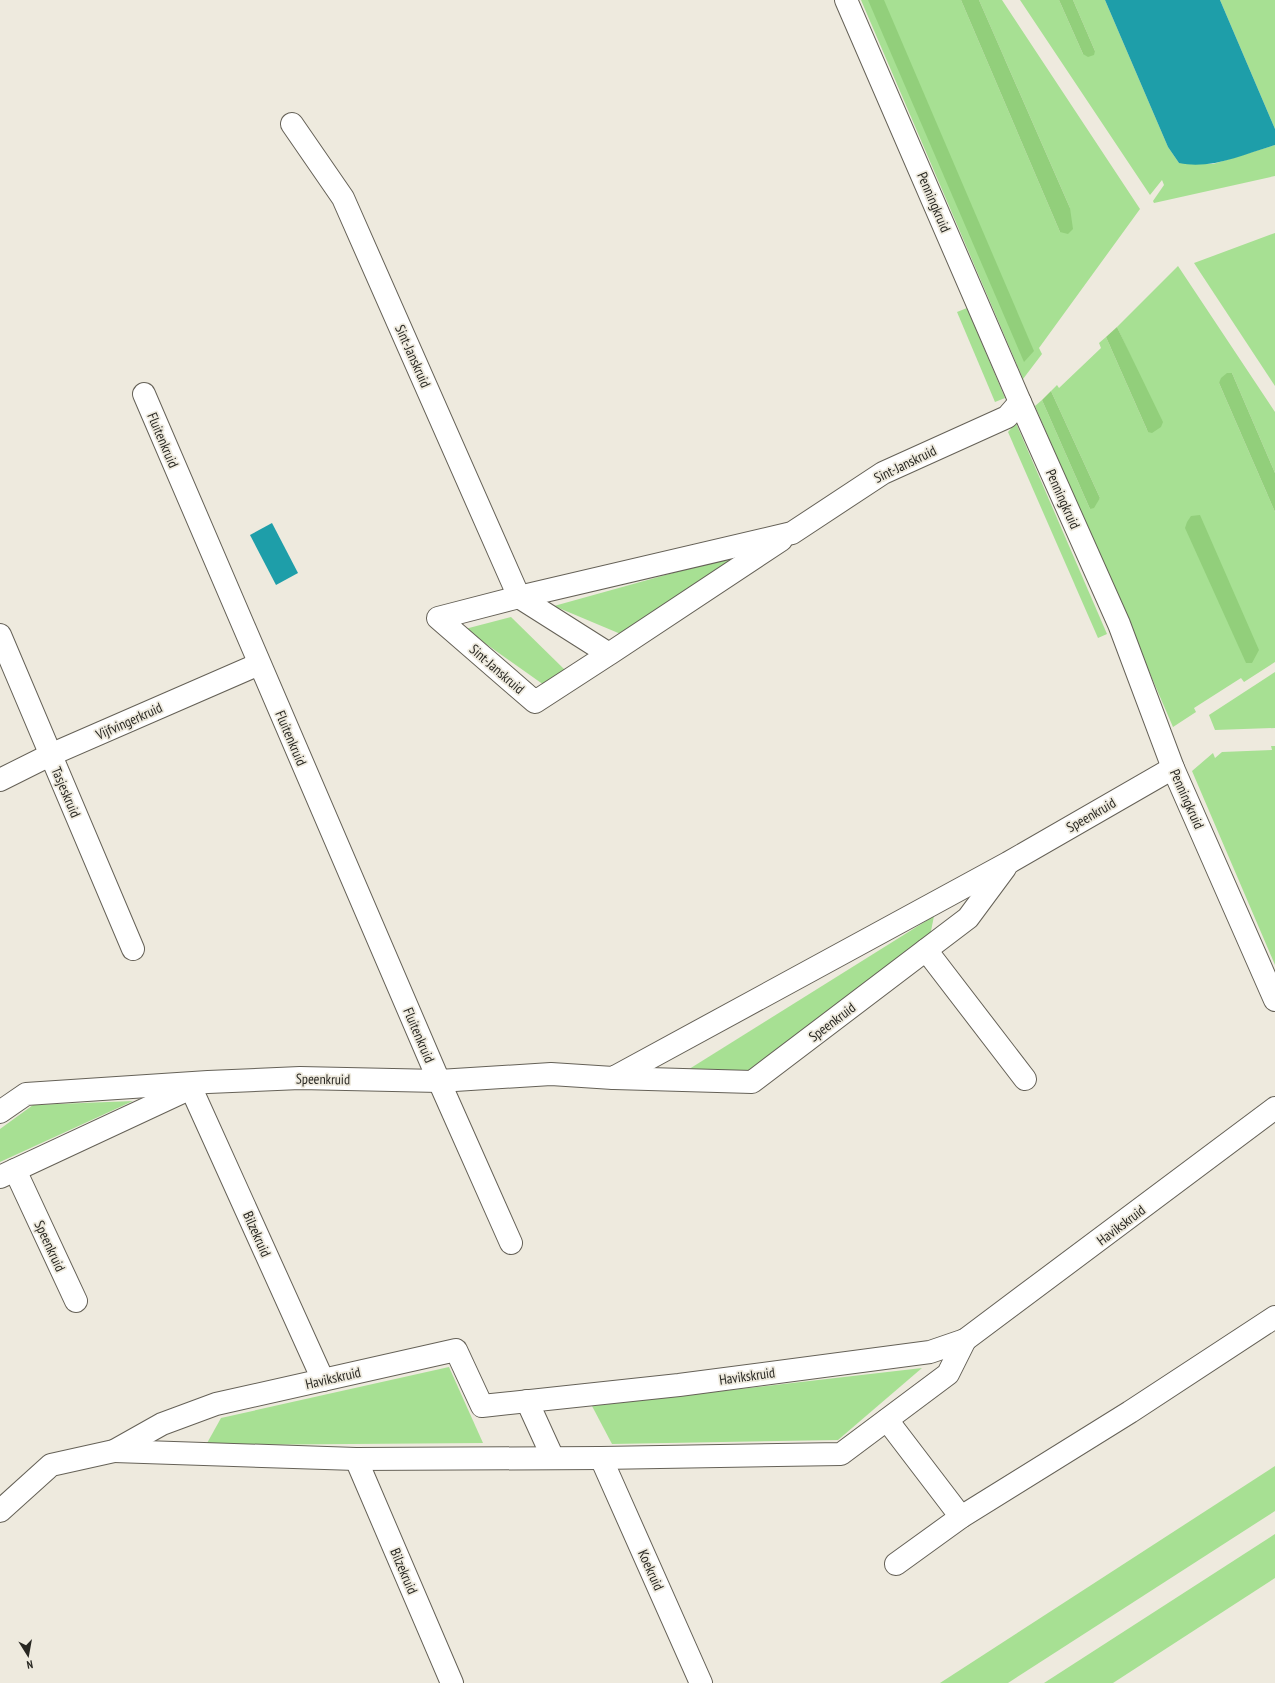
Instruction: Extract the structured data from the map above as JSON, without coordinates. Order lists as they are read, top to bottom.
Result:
{
  "streets": {
    "street": [
      "Penningkruid",
      "Sint-Janskruid",
      "Fluitenkruid",
      "Vijfvingerkruid",
      "Tasjeskruid",
      "Speenkruid",
      "Havikskruid",
      "Bilzekruid",
      "Koekruid"
    ]
  },
  "crossings": [
    ["Penningkruid", "Sint-Janskruid"],
    ["Penningkruid", "Speenkruid"],
    ["Fluitenkruid", "Vijfvingerkruid"],
    ["Fluitenkruid", "Speenkruid"],
    ["Vijfvingerkruid", "Tasjeskruid"],
    ["Speenkruid", "Bilzekruid"],
    ["Havikskruid", "Bilzekruid"],
    ["Havikskruid", "Koekruid"]
  ],
  "north": "bottom"
}
